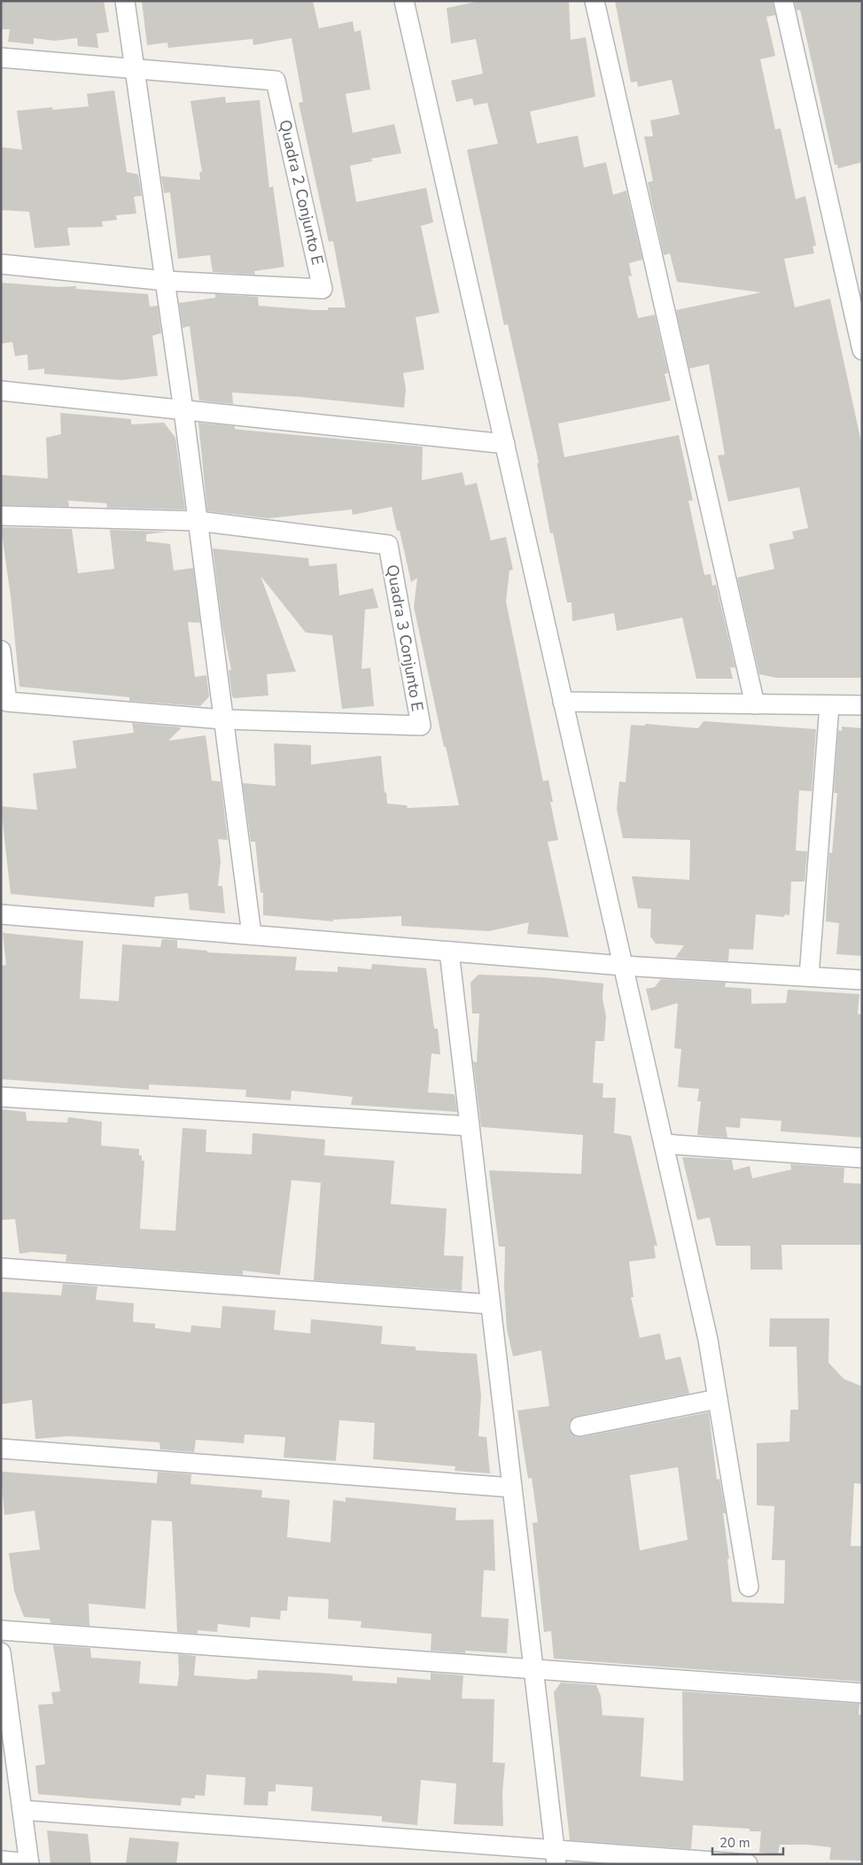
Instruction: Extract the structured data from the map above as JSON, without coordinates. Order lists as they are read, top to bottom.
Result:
{
  "streets": {
    "street": ["Quadra 2 Conjunto E", "Quadra 3 Conjunto E"]
  },
  "scale_bar": "20 m"
}
